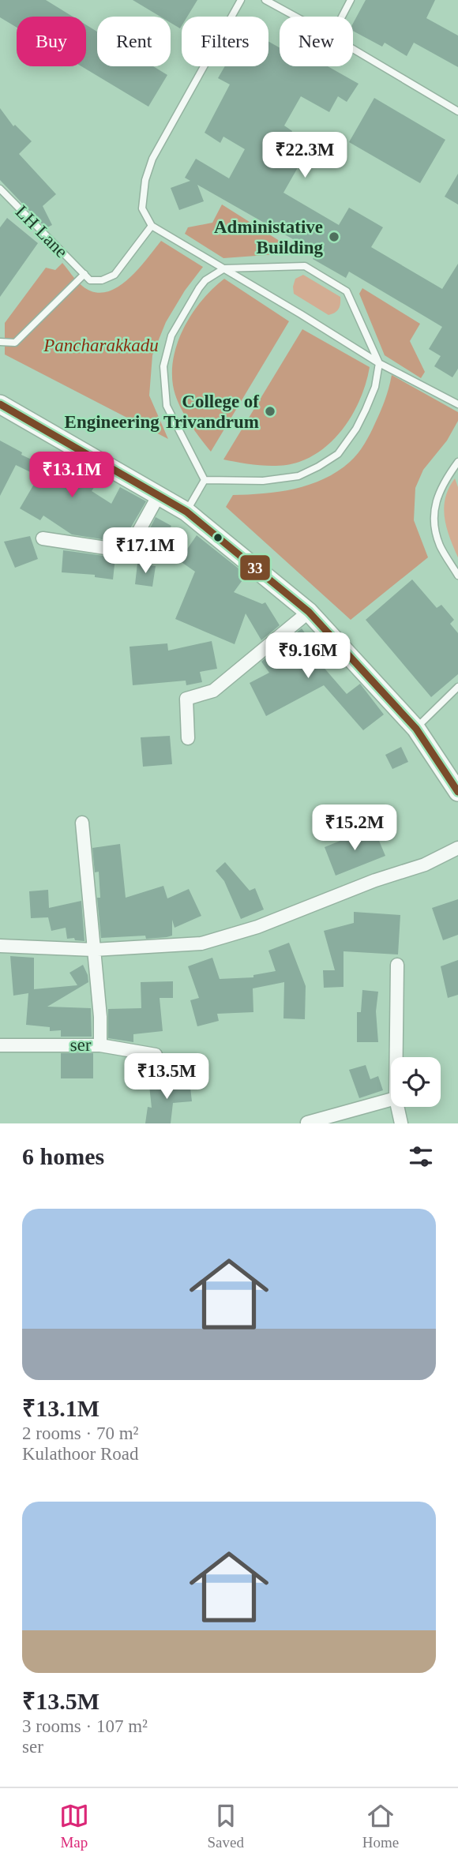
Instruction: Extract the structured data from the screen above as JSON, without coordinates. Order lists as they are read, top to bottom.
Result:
{
  "streets": {
    "street": ["ser"],
    "lane": ["LH Lane"]
  },
  "parks": ["Pancharakkadu"],
  "places": ["Administative Building", "College of Engineering Trivandrum"],
  "lines": ["transit line 33"],
  "page": {
    "chip": [
      "Buy",
      "Rent",
      "Filters",
      "New"
    ],
    "price": [
      "₹22.3M",
      "₹13.1M",
      "₹17.1M",
      "₹9.16M",
      "₹15.2M",
      "₹13.5M"
    ],
    "heading": "6 homes",
    "list": [
      {
        "name": "₹13.1M",
        "note": "2 rooms · 70 m² · Kulathoor Road"
      },
      {
        "name": "₹13.5M",
        "note": "3 rooms · 107 m² · ser"
      }
    ],
    "tabs": ["Map", "Saved", "Home"]
  }
}
